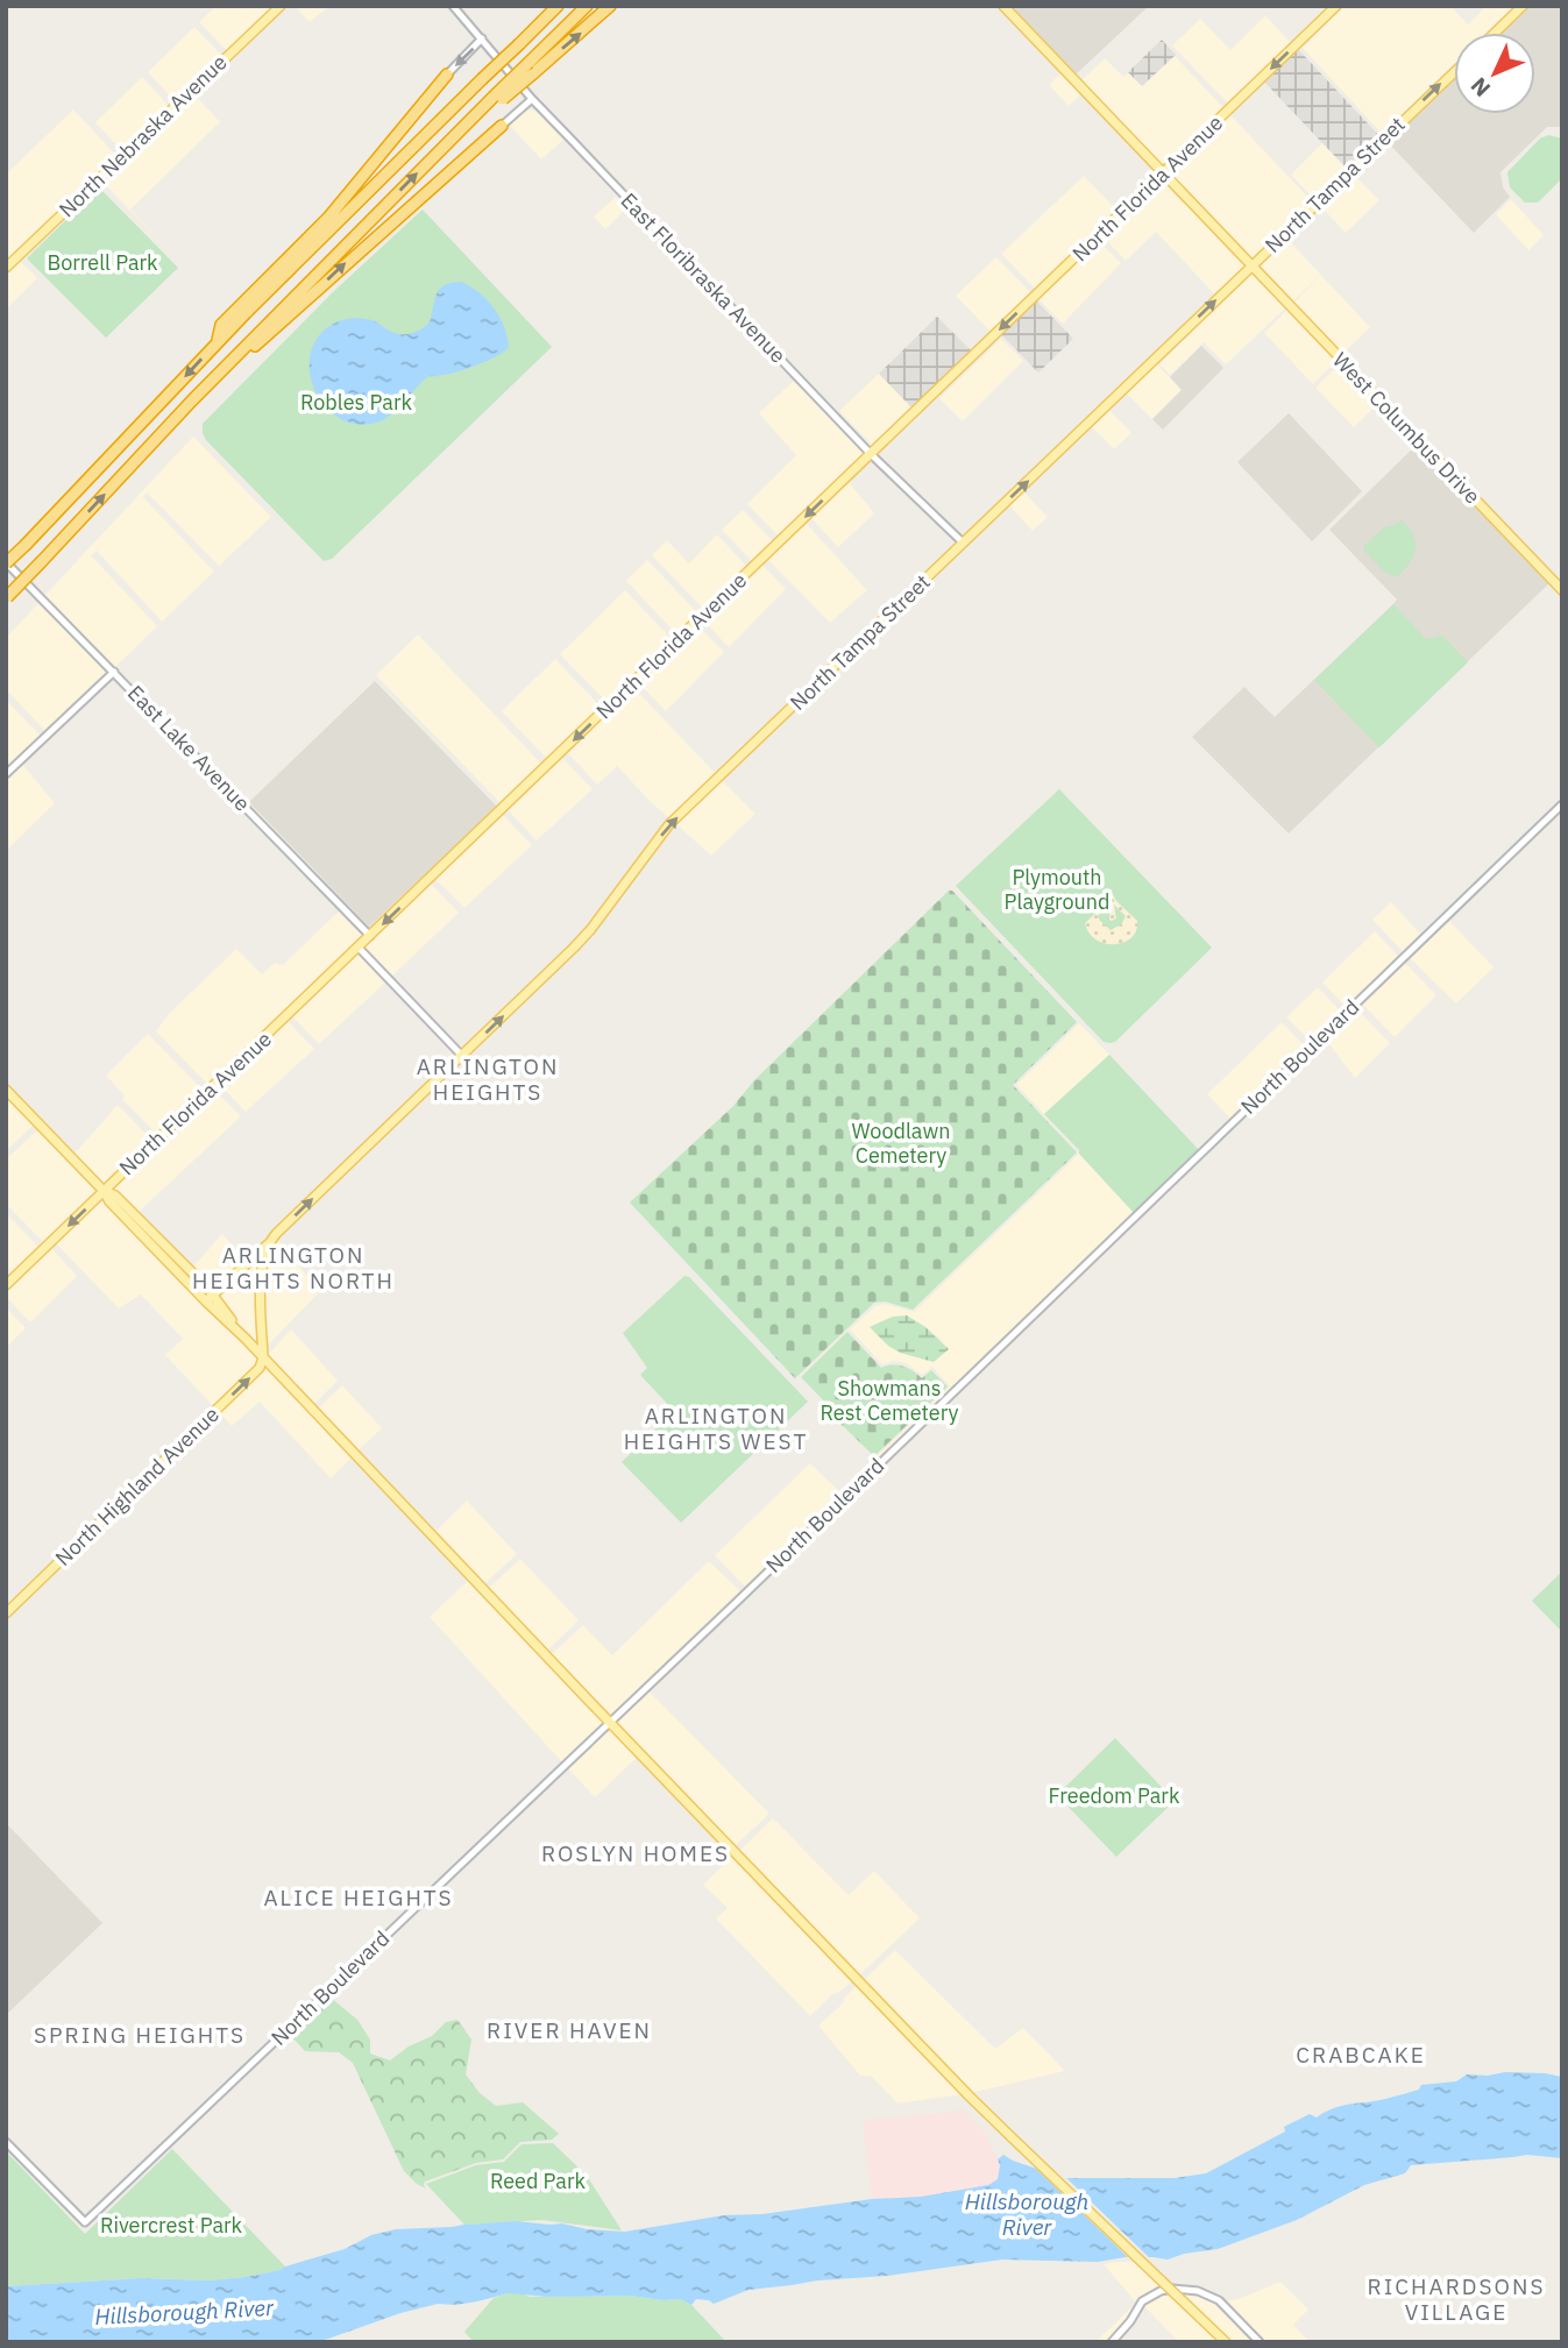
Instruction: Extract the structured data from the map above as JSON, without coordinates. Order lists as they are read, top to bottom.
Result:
{
  "streets": {
    "main road": [
      "North Nebraska Avenue",
      "North Tampa Street",
      "North Florida Avenue",
      "West Columbus Drive",
      "North Highland Avenue"
    ],
    "street": ["East Floribraska Avenue", "East Lake Avenue", "North Boulevard"]
  },
  "crossings": [
    ["North Tampa Street", "East Floribraska Avenue"],
    ["North Tampa Street", "West Columbus Drive"],
    ["North Florida Avenue", "East Floribraska Avenue"],
    ["North Florida Avenue", "West Columbus Drive"],
    ["North Florida Avenue", "East Lake Avenue"]
  ],
  "one_way": ["North Tampa Street", "North Florida Avenue", "North Highland Avenue"],
  "districts": [
    "ARLINGTON HEIGHTS",
    "ARLINGTON HEIGHTS NORTH",
    "ARLINGTON HEIGHTS WEST",
    "ROSLYN HOMES",
    "ALICE HEIGHTS",
    "RIVER HAVEN",
    "SPRING HEIGHTS",
    "CRABCAKE",
    "RICHARDSONS VILLAGE"
  ],
  "water": ["Hillsborough River"],
  "parks": [
    "Borrell Park",
    "Robles Park",
    "Plymouth Playground",
    "Woodlawn Cemetery",
    "Showmans Rest Cemetery",
    "Freedom Park",
    "Reed Park",
    "Rivercrest Park"
  ],
  "north": "bottom left"
}
